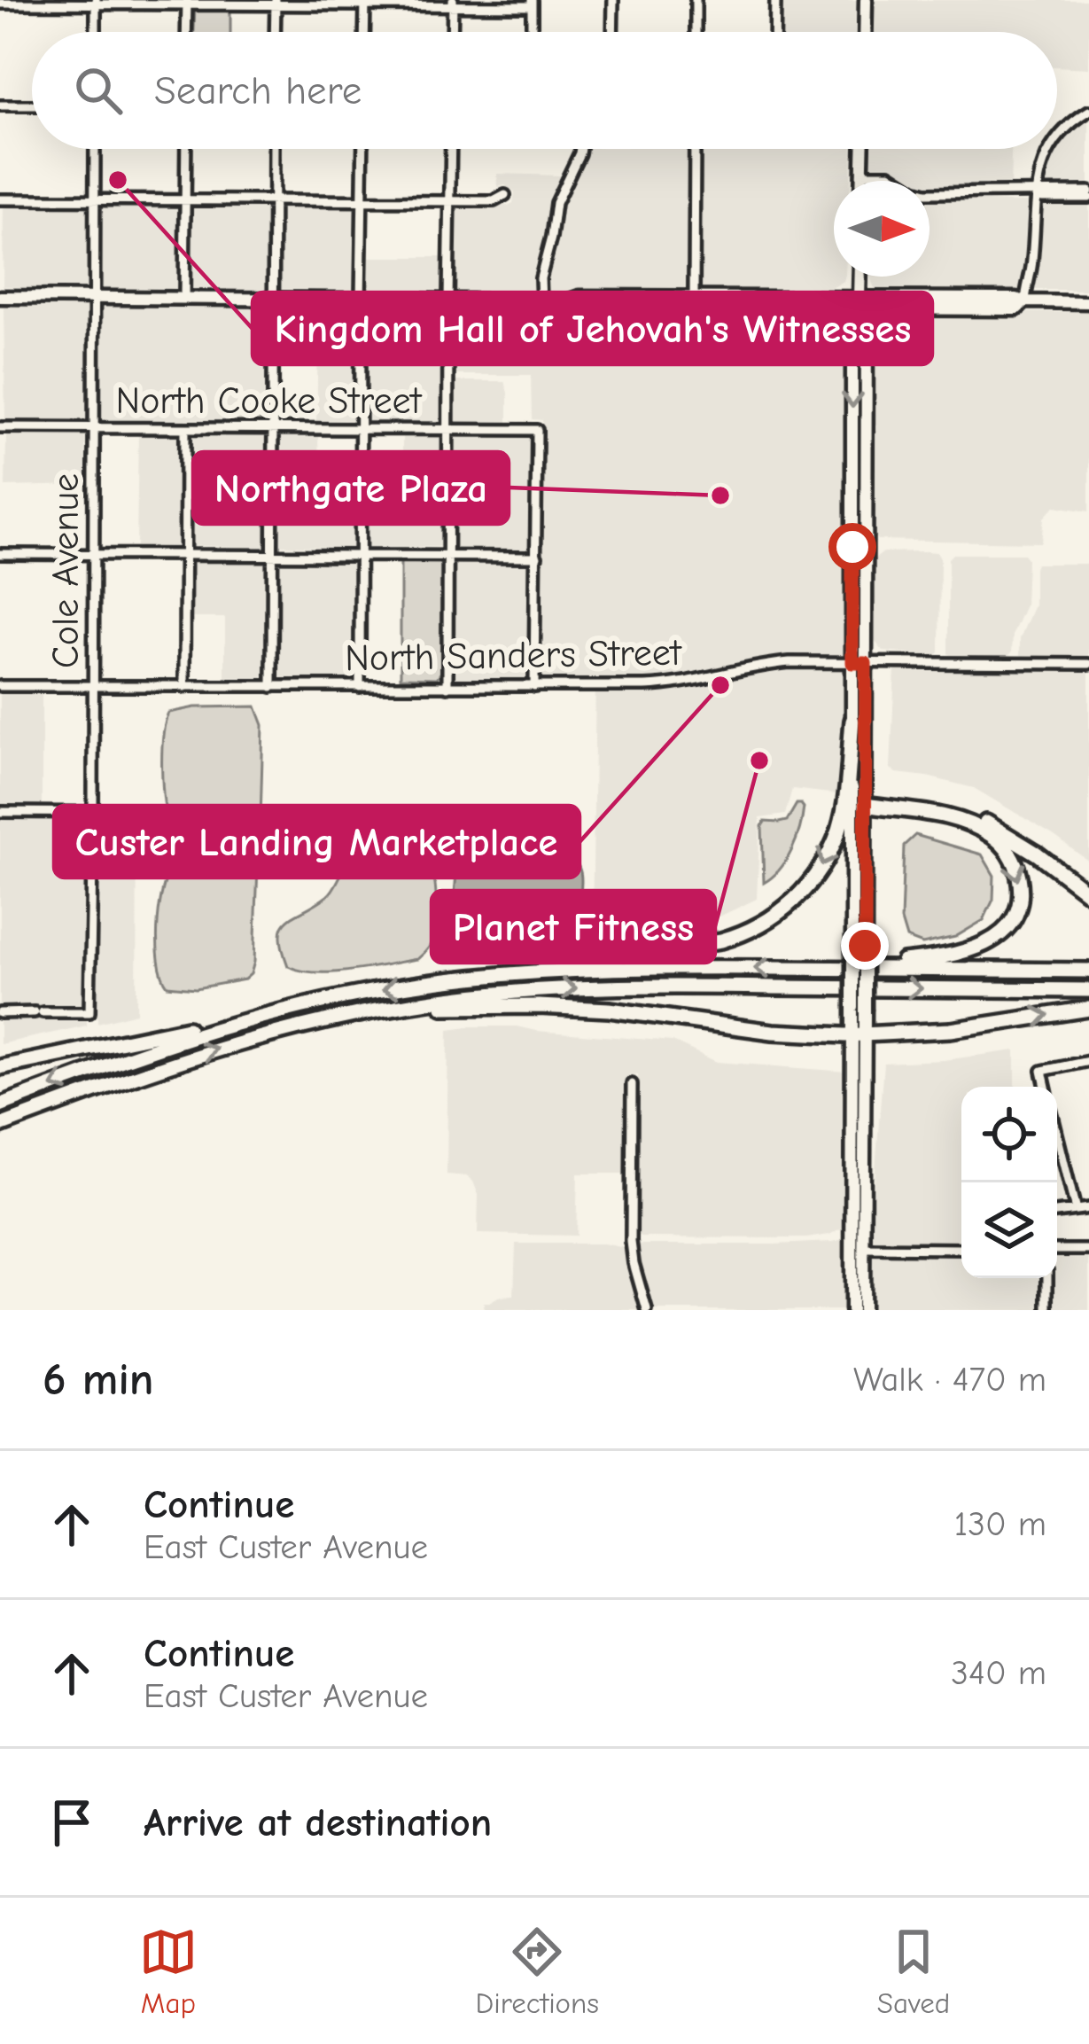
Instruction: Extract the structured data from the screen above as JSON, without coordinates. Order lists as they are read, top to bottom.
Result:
{
  "streets": {
    "street": ["North Cooke Street", "Cole Avenue", "North Sanders Street"]
  },
  "crossings": [
    ["North Cooke Street", "Cole Avenue"],
    ["Cole Avenue", "North Sanders Street"]
  ],
  "places": [
    "Kingdom Hall of Jehovah's Witnesses",
    "Northgate Plaza",
    "Custer Landing Marketplace",
    "Planet Fitness"
  ],
  "north": "right",
  "page": {
    "search": "Search here",
    "heading": ["6 min", "Walk · 470 m"],
    "list": [
      ["Continue", "East Custer Avenue", "130 m"],
      ["Continue", "East Custer Avenue", "340 m"],
      "Arrive at destination"
    ],
    "nav": ["Map", "Directions", "Saved"]
  }
}
